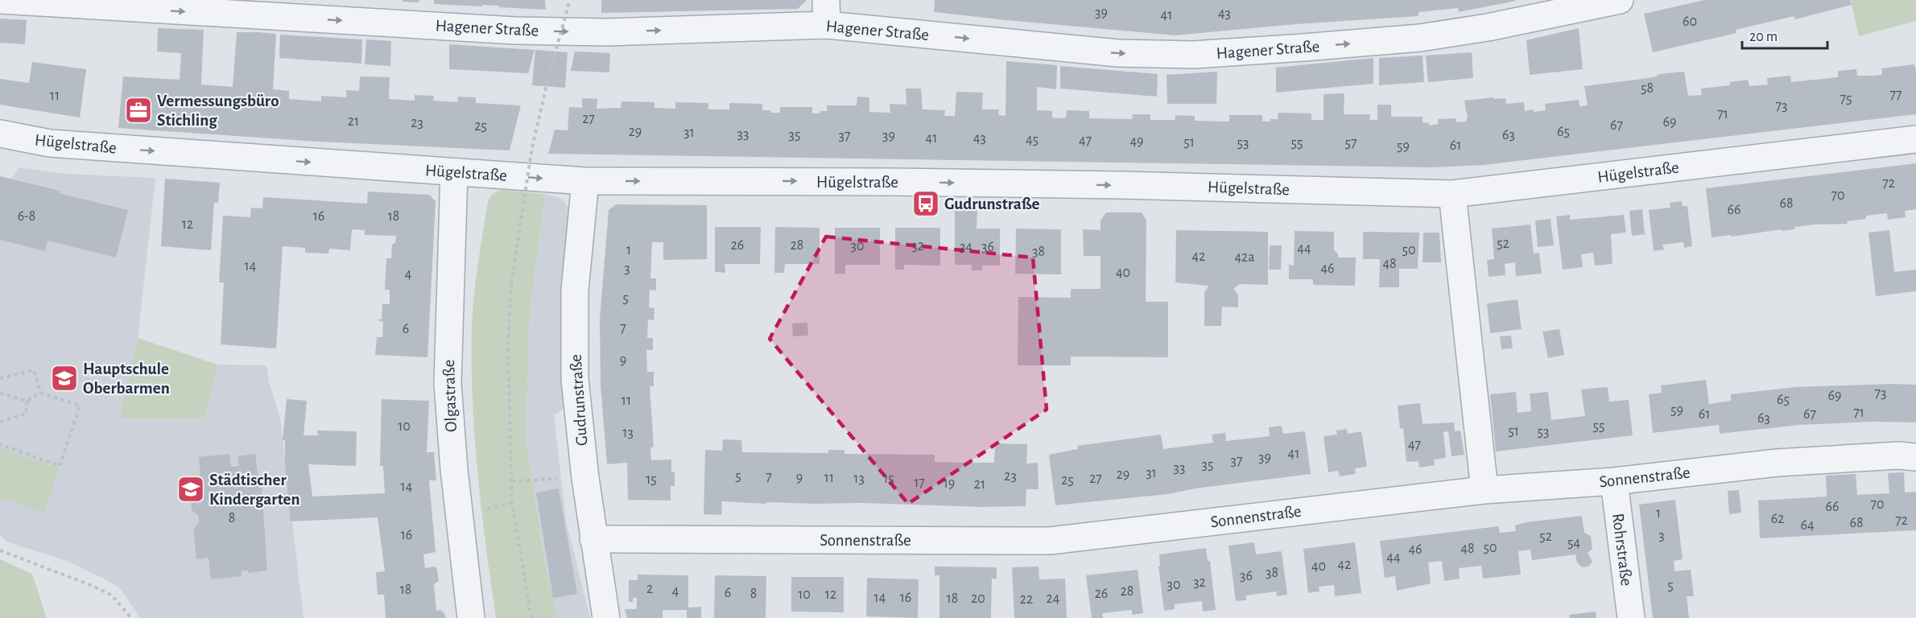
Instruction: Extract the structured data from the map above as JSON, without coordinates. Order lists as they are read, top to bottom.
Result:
{
  "streets": {
    "street": [
      "Hagener Straße",
      "Hügelstraße",
      "Olgastraße",
      "Gudrunstraße",
      "Sonnenstraße",
      "Rohrstraße"
    ]
  },
  "crossings": [
    ["Hügelstraße", "Olgastraße"],
    ["Hügelstraße", "Gudrunstraße"],
    ["Gudrunstraße", "Sonnenstraße"],
    ["Sonnenstraße", "Rohrstraße"]
  ],
  "one_way": ["Hagener Straße", "Hügelstraße"],
  "places": {
    "office": ["Vermessungsbüro Stichling"],
    "bus stop": ["Gudrunstraße"],
    "school or university": ["Hauptschule Oberbarmen", "Städtischer Kindergarten"]
  },
  "house_numbers": [
    "39",
    "43",
    "41",
    "60",
    "58",
    "77",
    "11",
    "75",
    "73",
    "71",
    "27",
    "21",
    "69",
    "23",
    "67",
    "25",
    "29",
    "65",
    "31",
    "33",
    "35",
    "63",
    "37",
    "39",
    "41",
    "43",
    "45",
    "47",
    "49",
    "51",
    "53",
    "55",
    "57",
    "61",
    "59",
    "72",
    "70",
    "68",
    "66",
    "6-8",
    "16",
    "18",
    "12",
    "52",
    "26",
    "28",
    "30",
    "32",
    "34",
    "36",
    "44",
    "1",
    "50",
    "38",
    "42",
    "42a",
    "48",
    "14",
    "3",
    "46",
    "40",
    "4",
    "5",
    "7",
    "6",
    "9",
    "73",
    "69",
    "65",
    "11",
    "59",
    "71",
    "61",
    "67",
    "63",
    "10",
    "55",
    "51",
    "53",
    "13",
    "47",
    "41",
    "39",
    "37",
    "35",
    "33",
    "31",
    "29",
    "5",
    "23",
    "7",
    "9",
    "11",
    "13",
    "15",
    "27",
    "15",
    "25",
    "17",
    "19",
    "21",
    "14",
    "70",
    "66",
    "1",
    "8",
    "62",
    "72",
    "68",
    "64",
    "16",
    "3",
    "52",
    "54",
    "50",
    "48",
    "46",
    "44",
    "42",
    "40",
    "38",
    "36",
    "32",
    "30",
    "5",
    "2",
    "18",
    "4",
    "28",
    "6",
    "8",
    "26",
    "10",
    "12",
    "14",
    "16",
    "18",
    "20",
    "24",
    "22"
  ],
  "scale_bar": "20 m"
}
